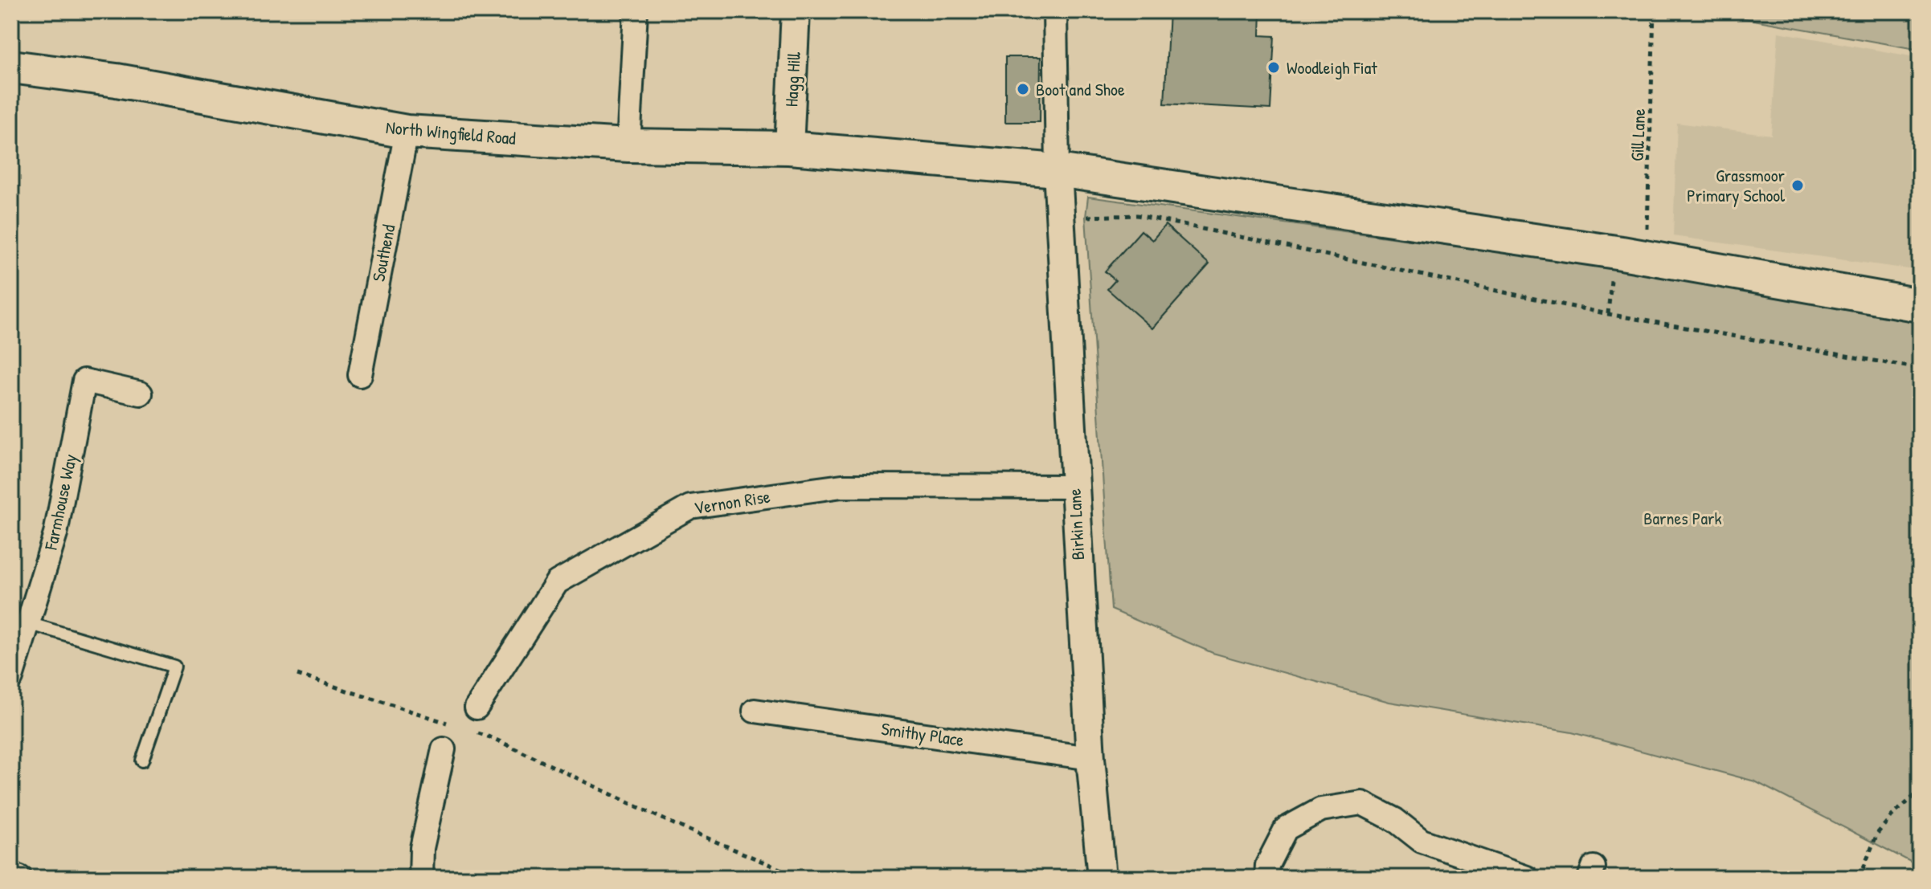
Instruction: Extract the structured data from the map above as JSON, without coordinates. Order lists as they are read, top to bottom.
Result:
{
  "streets": {
    "main road": ["North Wingfield Road"],
    "street": [
      "Hagg Hill",
      "Southend",
      "Farmhouse Way",
      "Vernon Rise",
      "Birkin Lane",
      "Smithy Place"
    ],
    "path": ["Gill Lane"]
  },
  "crossings": [
    ["Hagg Hill", "North Wingfield Road"],
    ["North Wingfield Road", "Gill Lane"],
    ["North Wingfield Road", "Southend"],
    ["North Wingfield Road", "Birkin Lane"],
    ["Vernon Rise", "Birkin Lane"],
    ["Birkin Lane", "Smithy Place"]
  ],
  "parks": ["Barnes Park"],
  "places": ["Woodleigh Fiat", "Boot and Shoe", "Grassmoor Primary School"]
}
